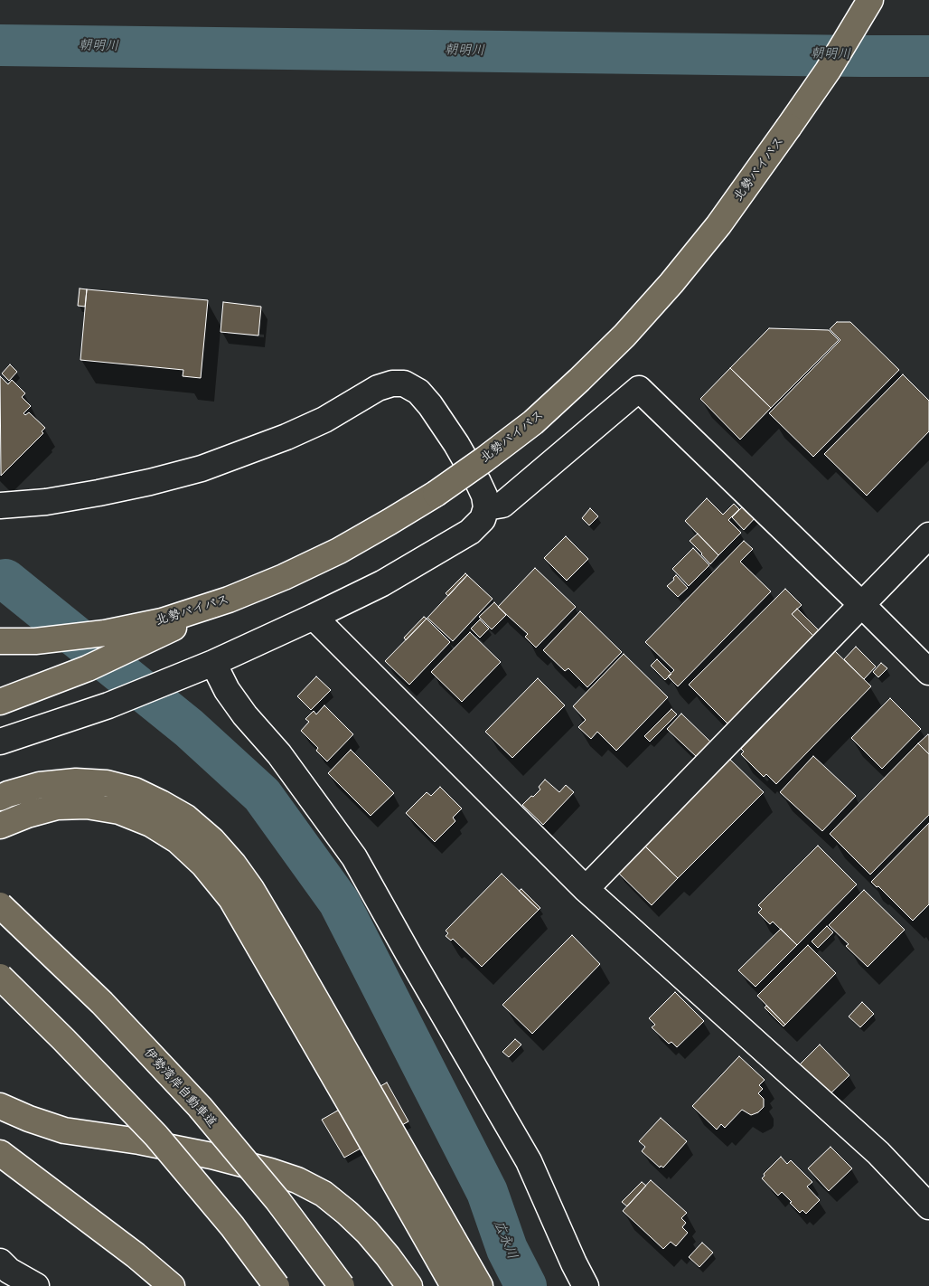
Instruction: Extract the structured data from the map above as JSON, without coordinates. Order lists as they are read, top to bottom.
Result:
{
  "streets": {
    "highway": ["北勢バイパス", "伊勢湾岸自動車道"]
  },
  "water": ["朝明川", "広永川"]
}
